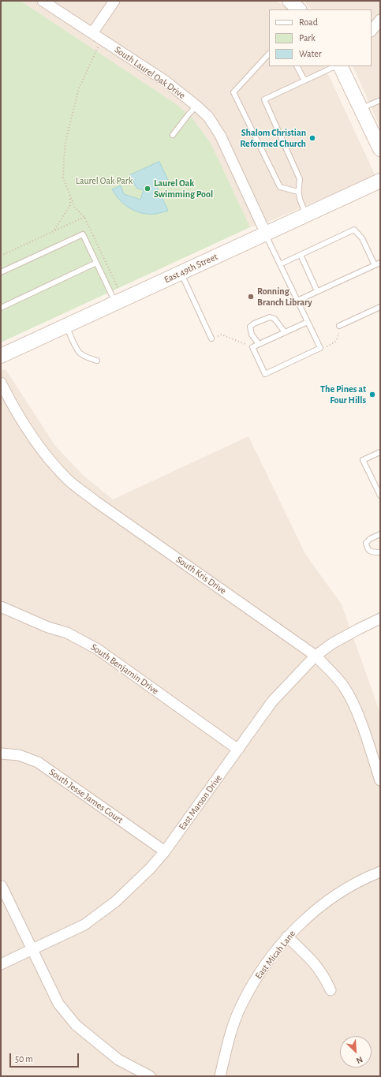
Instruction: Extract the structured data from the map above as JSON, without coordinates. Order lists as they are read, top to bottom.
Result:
{
  "streets": {
    "street": [
      "South Laurel Oak Drive",
      "East 49th Street",
      "South Kris Drive",
      "South Benjamin Drive",
      "South Jesse James Court",
      "East Marson Drive",
      "East Micah Lane"
    ]
  },
  "crossings": [
    ["South Laurel Oak Drive", "East 49th Street"],
    ["South Kris Drive", "East Marson Drive"],
    ["South Benjamin Drive", "East Marson Drive"],
    ["South Jesse James Court", "East Marson Drive"]
  ],
  "parks": ["Laurel Oak Park"],
  "places": [
    "Shalom Christian Reformed Church",
    "Laurel Oak Swimming Pool",
    "Ronning Branch Library",
    "The Pines at Four Hills"
  ],
  "legend": ["Road", "Park", "Water"],
  "scale_bar": "50 m",
  "north": "bottom right"
}
